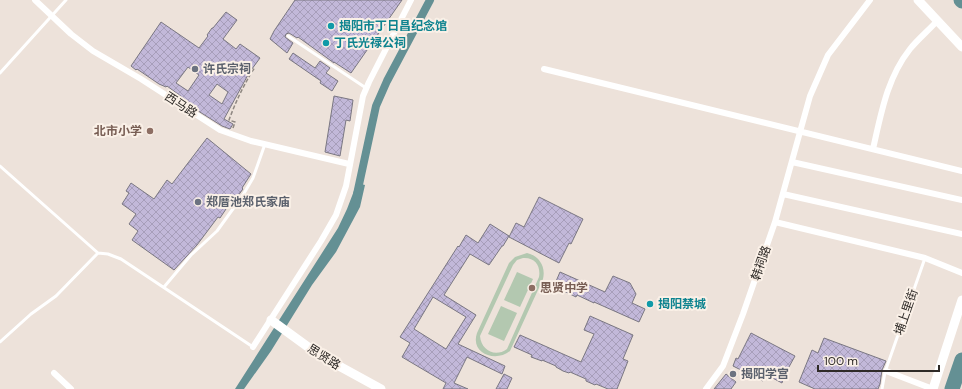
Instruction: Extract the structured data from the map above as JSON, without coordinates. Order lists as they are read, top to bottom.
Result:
{
  "streets": {
    "main road": ["思贤路"],
    "street": ["西马路", "韩祠路"],
    "lane": ["埔上里街"]
  },
  "places": [
    "揭阳市丁日昌纪念馆",
    "丁氏光禄公祠",
    "许氏宗祠",
    "北市小学",
    "郑厝池郑氏家庙",
    "思贤中学",
    "揭阳禁城",
    "揭阳学宫"
  ],
  "scale_bar": "100 m"
}
